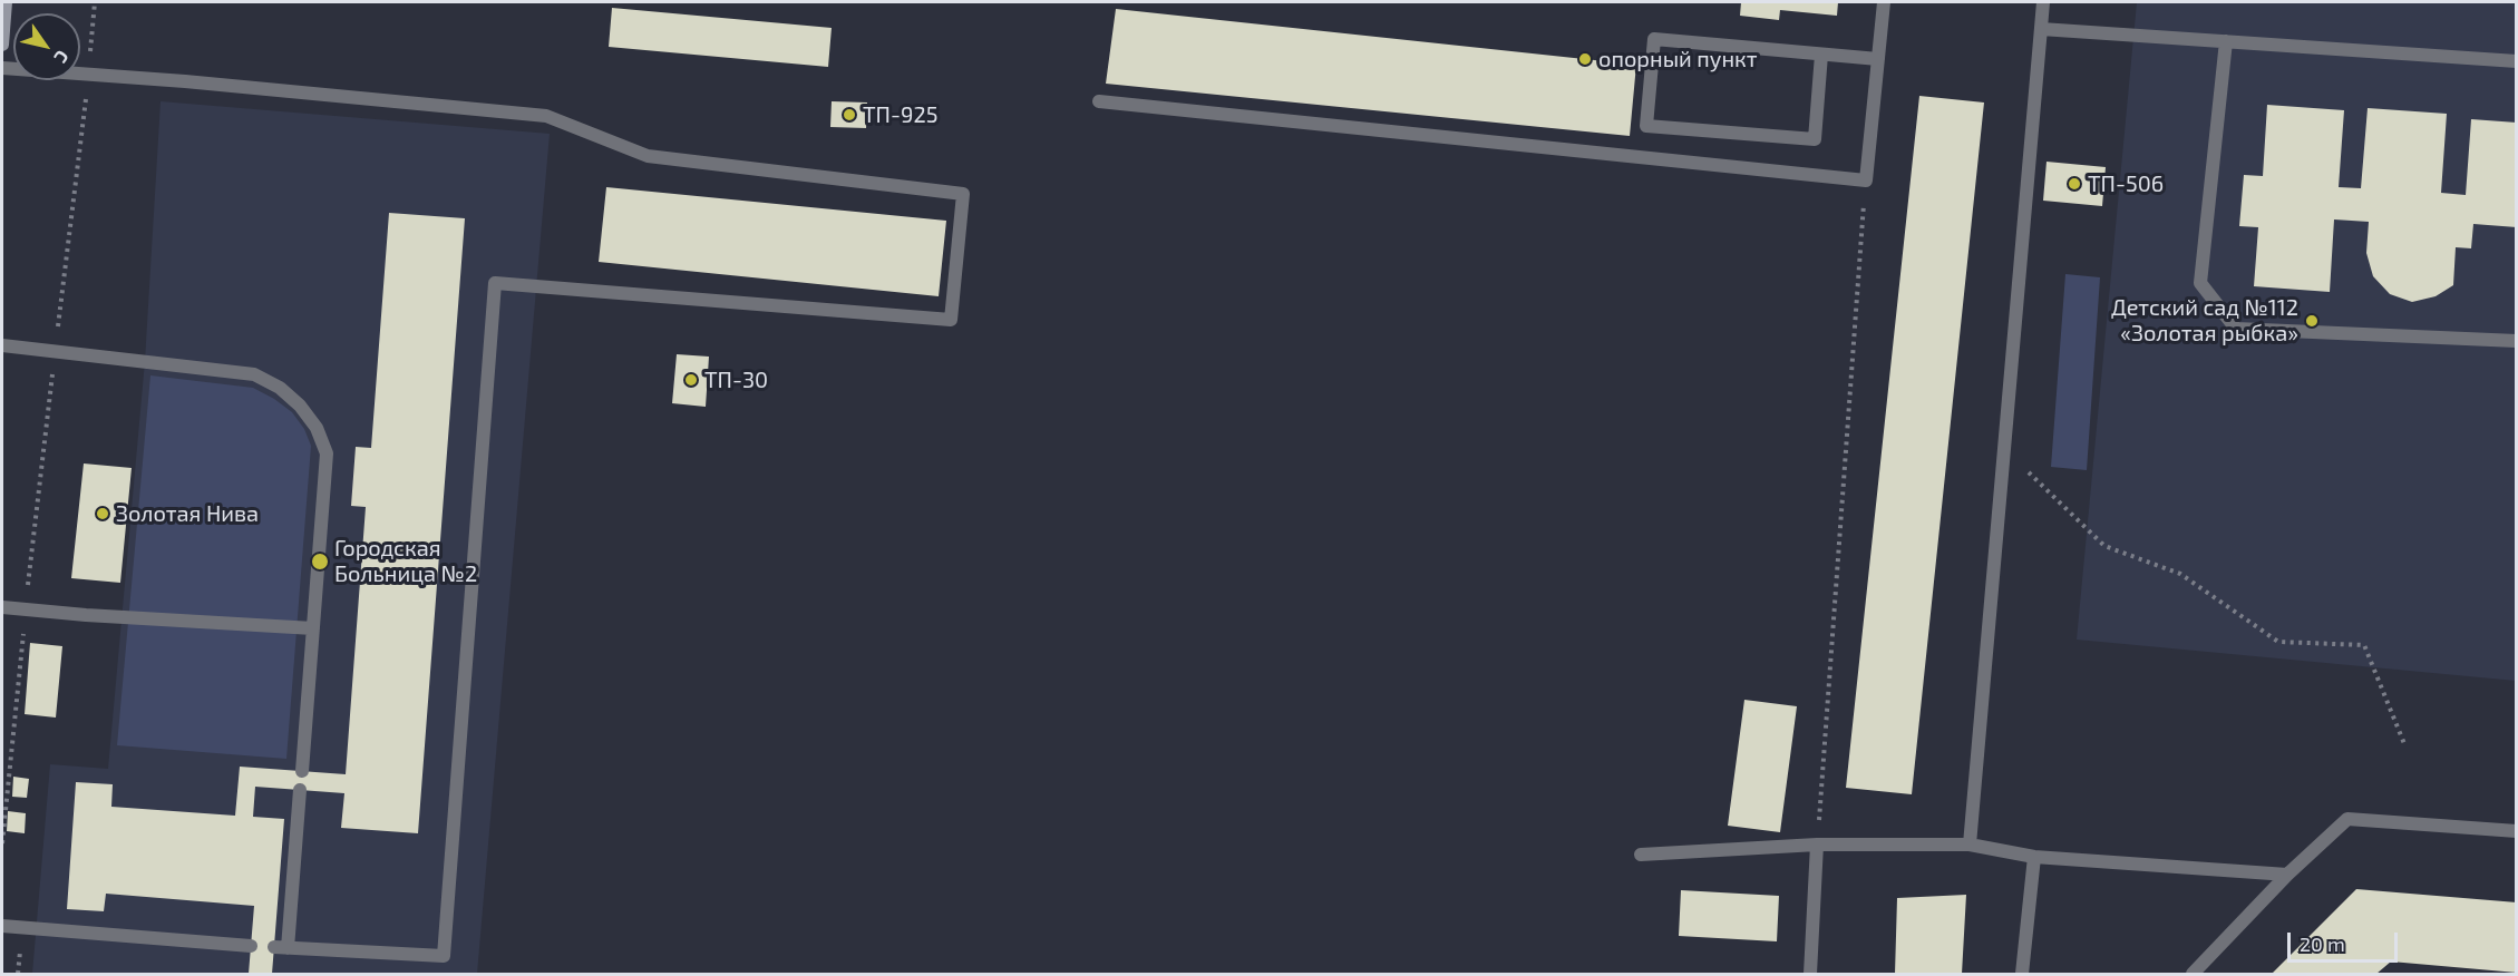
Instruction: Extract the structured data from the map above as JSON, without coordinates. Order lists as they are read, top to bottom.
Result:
{
  "places": [
    "опорный пункт",
    "ТП-925",
    "ТП-506",
    "Детский сад №112 «Золотая рыбка»",
    "ТП-30",
    "Золотая Нива",
    "Городская Больница №2"
  ],
  "scale_bar": "20 m",
  "north": "bottom right"
}
